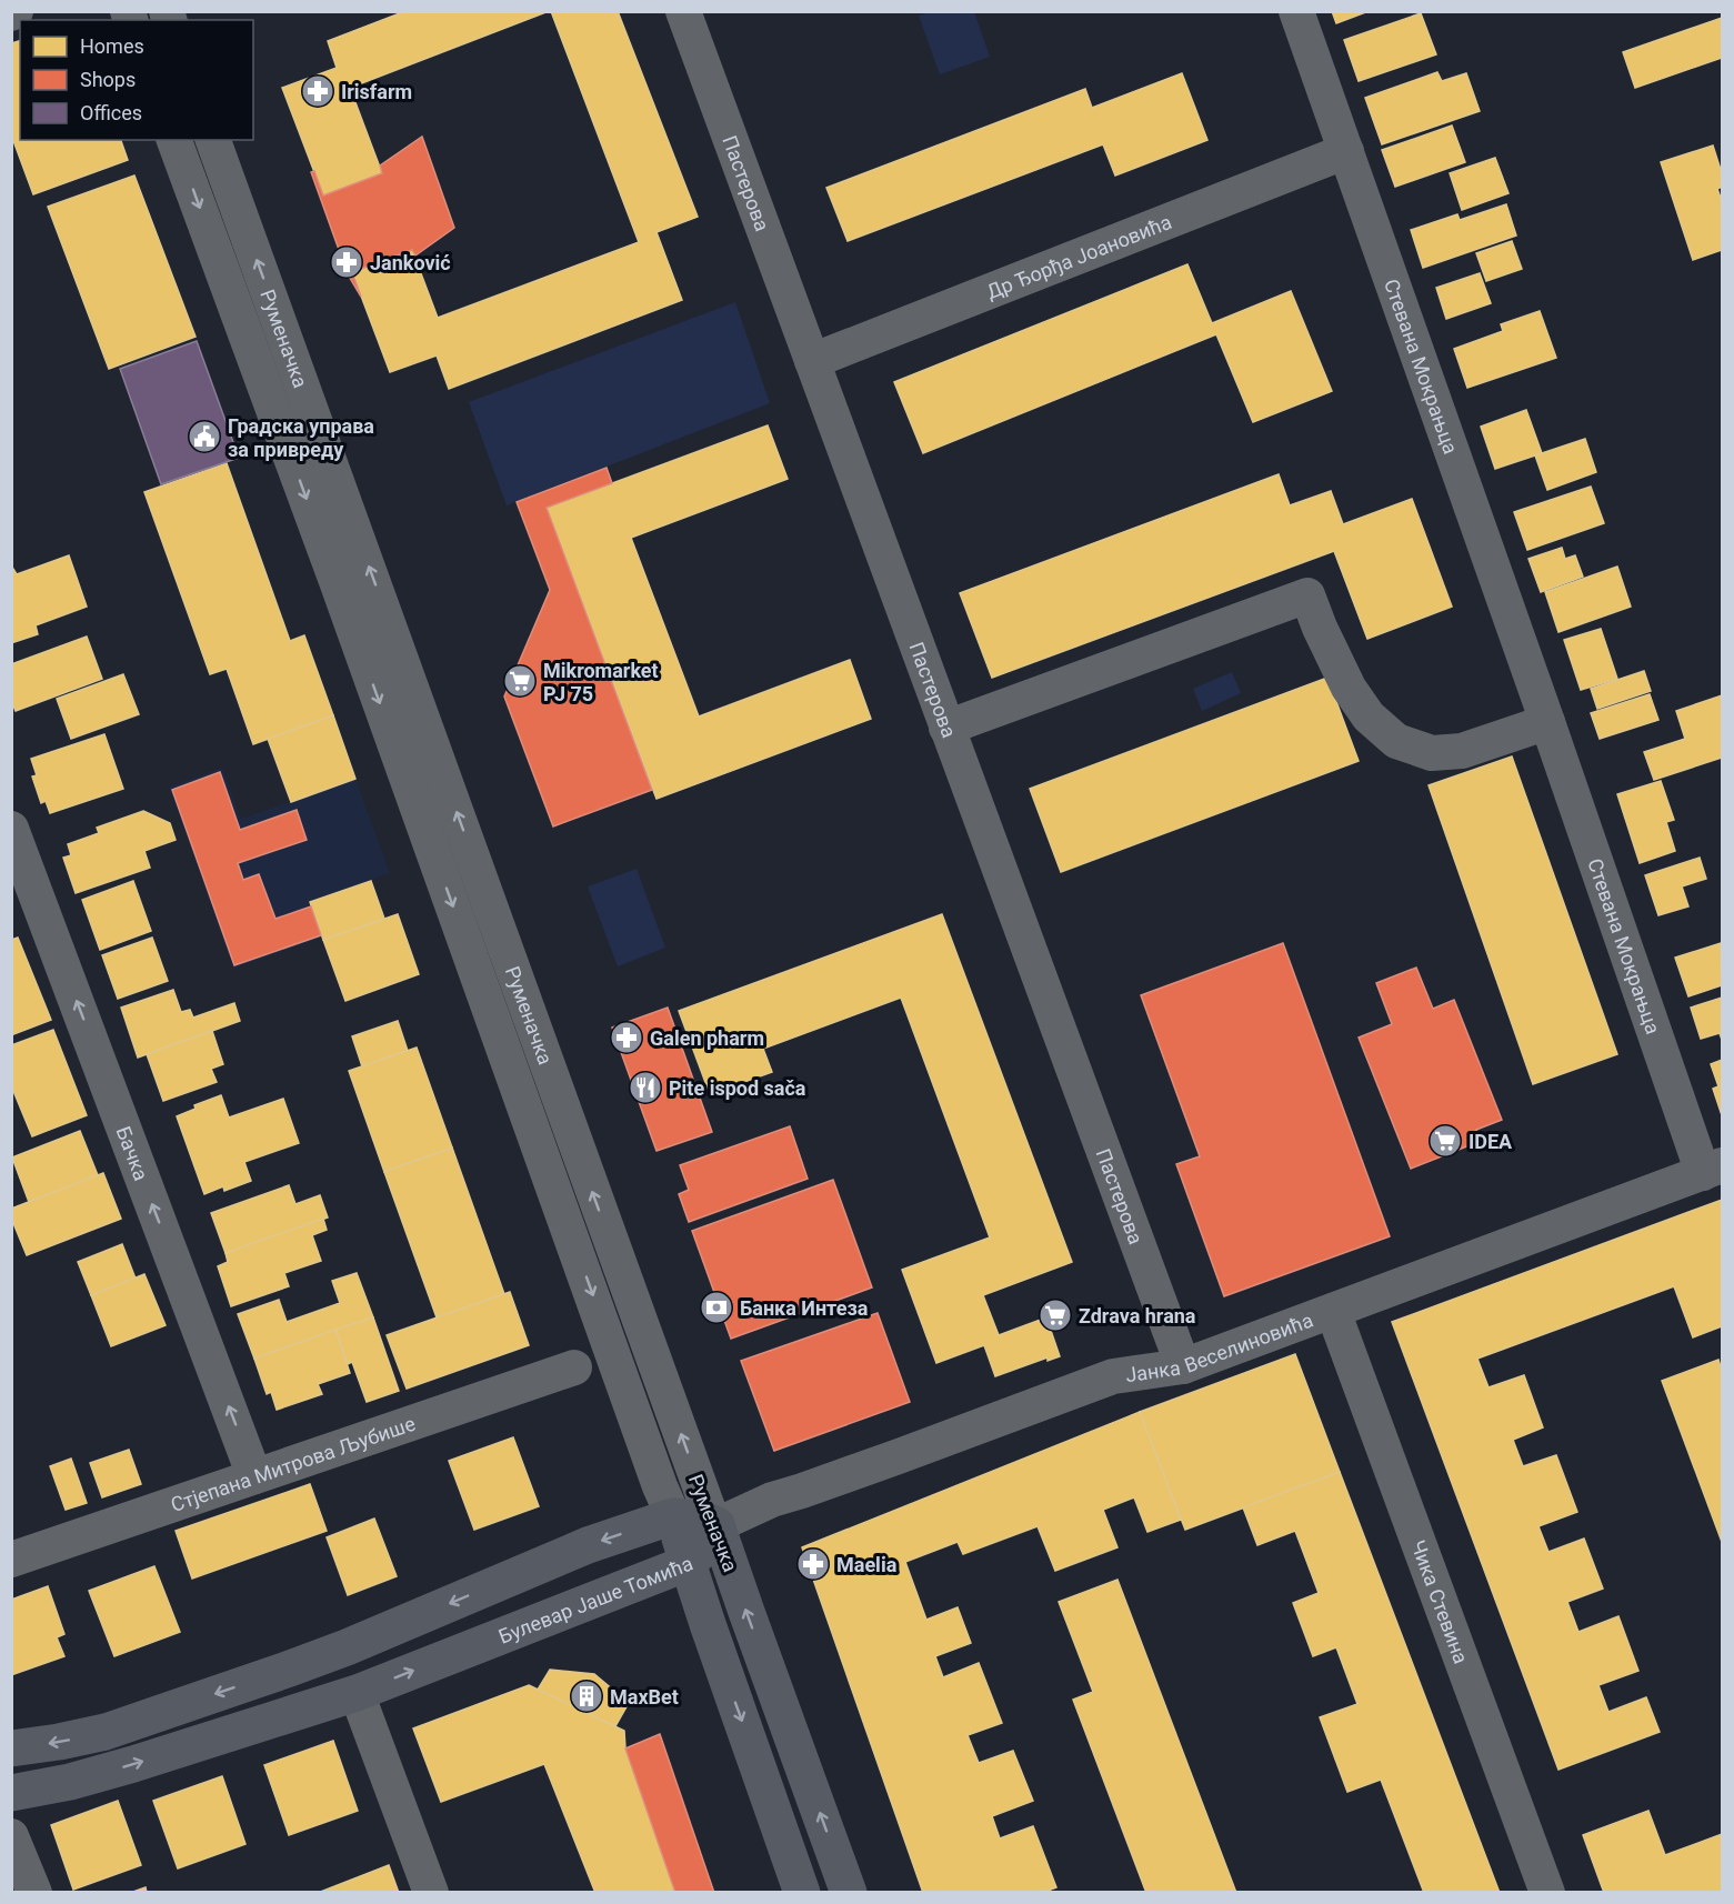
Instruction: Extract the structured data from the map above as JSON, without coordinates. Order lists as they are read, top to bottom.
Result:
{
  "streets": {
    "main road": ["Руменачка", "Булевар Јаше Томића"],
    "street": [
      "Пастерова",
      "Др Ђорђа Јоановића",
      "Стевана Мокрањца",
      "Бачка",
      "Јанка Веселиновића",
      "Стјепана Митрова Љубише",
      "Чика Стевина"
    ]
  },
  "crossings": [
    ["Пастерова", "Др Ђорђа Јоановића"],
    ["Пастерова", "Јанка Веселиновића"],
    ["Др Ђорђа Јоановића", "Стевана Мокрањца"],
    ["Руменачка", "Јанка Веселиновића"],
    ["Руменачка", "Булевар Јаше Томића"],
    ["Стевана Мокрањца", "Јанка Веселиновића"],
    ["Бачка", "Стјепана Митрова Љубише"],
    ["Јанка Веселиновића", "Булевар Јаше Томића"],
    ["Јанка Веселиновића", "Чика Стевина"]
  ],
  "one_way": ["Бачка"],
  "places": {
    "pharmacy": [
      "Irisfarm",
      "Janković",
      "Galen pharm",
      "Maelia"
    ],
    "public building": ["Градска управа за привреду"],
    "supermarket": ["Mikromarket PJ 75", "IDEA", "Zdrava hrana"],
    "restaurant": ["Pite ispod sača"],
    "bank": ["Банка Интеза"],
    "building": ["MaxBet"]
  },
  "legend": ["Homes", "Shops", "Offices"]
}
